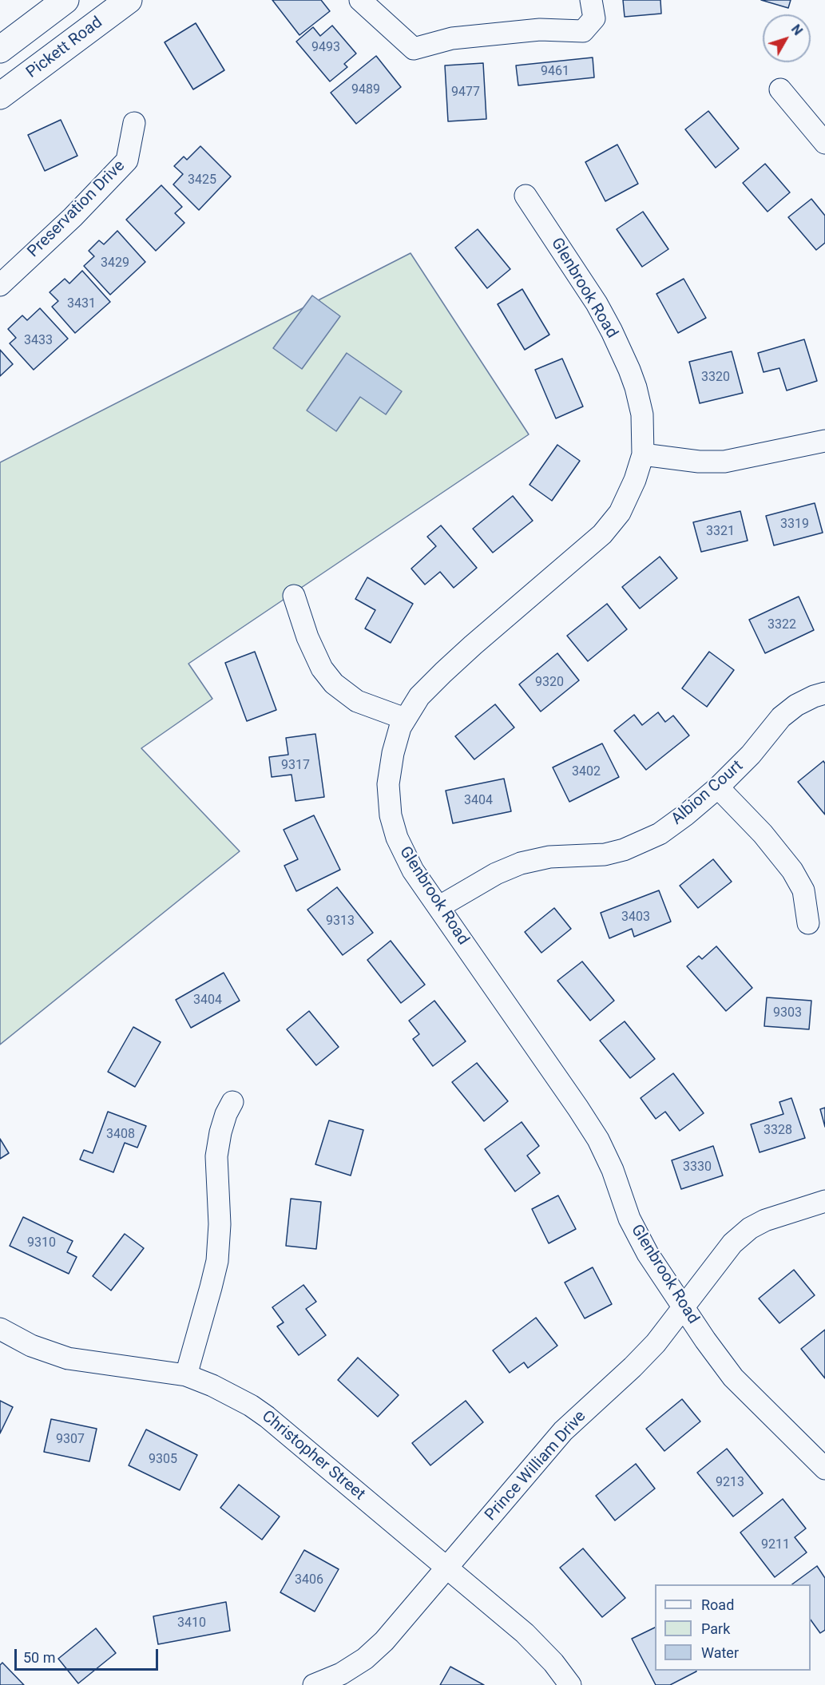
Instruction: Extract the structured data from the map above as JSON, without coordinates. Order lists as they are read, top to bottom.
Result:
{
  "streets": {
    "main road": ["Pickett Road"],
    "street": [
      "Preservation Drive",
      "Glenbrook Road",
      "Albion Court",
      "Christopher Street",
      "Prince William Drive"
    ]
  },
  "crossings": [
    ["Glenbrook Road", "Albion Court"],
    ["Glenbrook Road", "Prince William Drive"],
    ["Christopher Street", "Prince William Drive"]
  ],
  "house_numbers": [
    "9493",
    "9461",
    "9489",
    "9477",
    "3425",
    "3429",
    "3431",
    "3433",
    "3320",
    "3319",
    "3321",
    "3322",
    "9320",
    "9317",
    "3402",
    "3404",
    "3403",
    "9313",
    "3404",
    "9303",
    "3328",
    "3408",
    "3330",
    "9310",
    "9307",
    "9305",
    "9213",
    "9211",
    "3406",
    "3410"
  ],
  "legend": ["Road", "Park", "Water"],
  "scale_bar": "50 m",
  "north": "top right"
}
